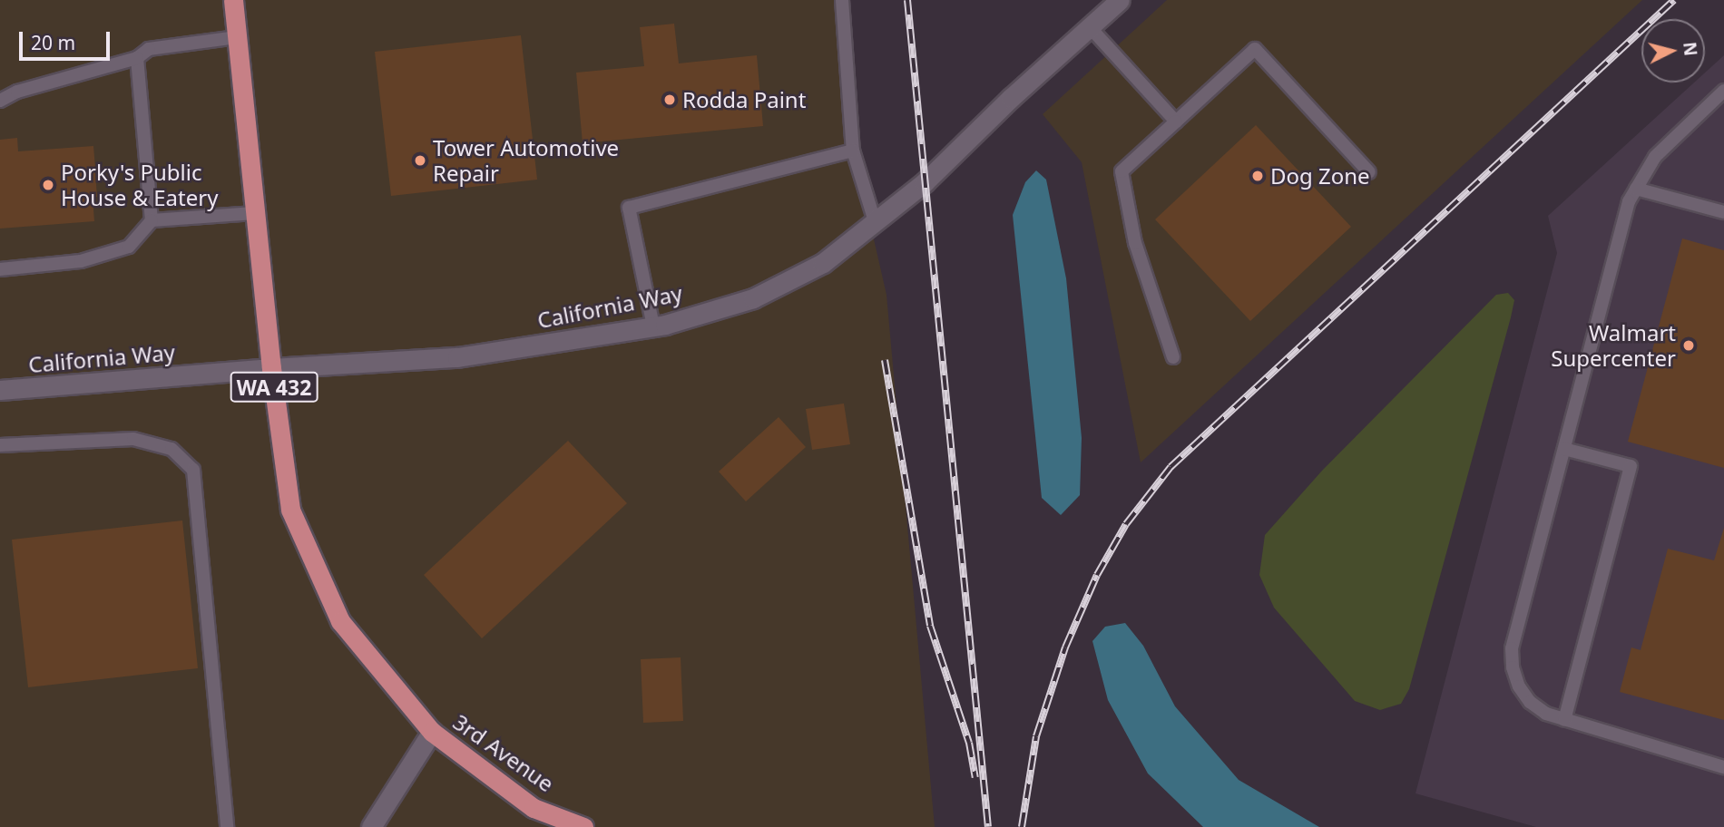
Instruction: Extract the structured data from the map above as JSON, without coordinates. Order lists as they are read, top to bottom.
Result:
{
  "streets": {
    "highway": ["WA 432", "3rd Avenue"],
    "street": ["California Way"]
  },
  "crossings": [
    ["California Way", "WA 432"],
    ["WA 432", "3rd Avenue"]
  ],
  "places": [
    "Rodda Paint",
    "Tower Automotive Repair",
    "Dog Zone",
    "Porky's Public House & Eatery",
    "Walmart Supercenter"
  ],
  "scale_bar": "20 m",
  "north": "right"
}
